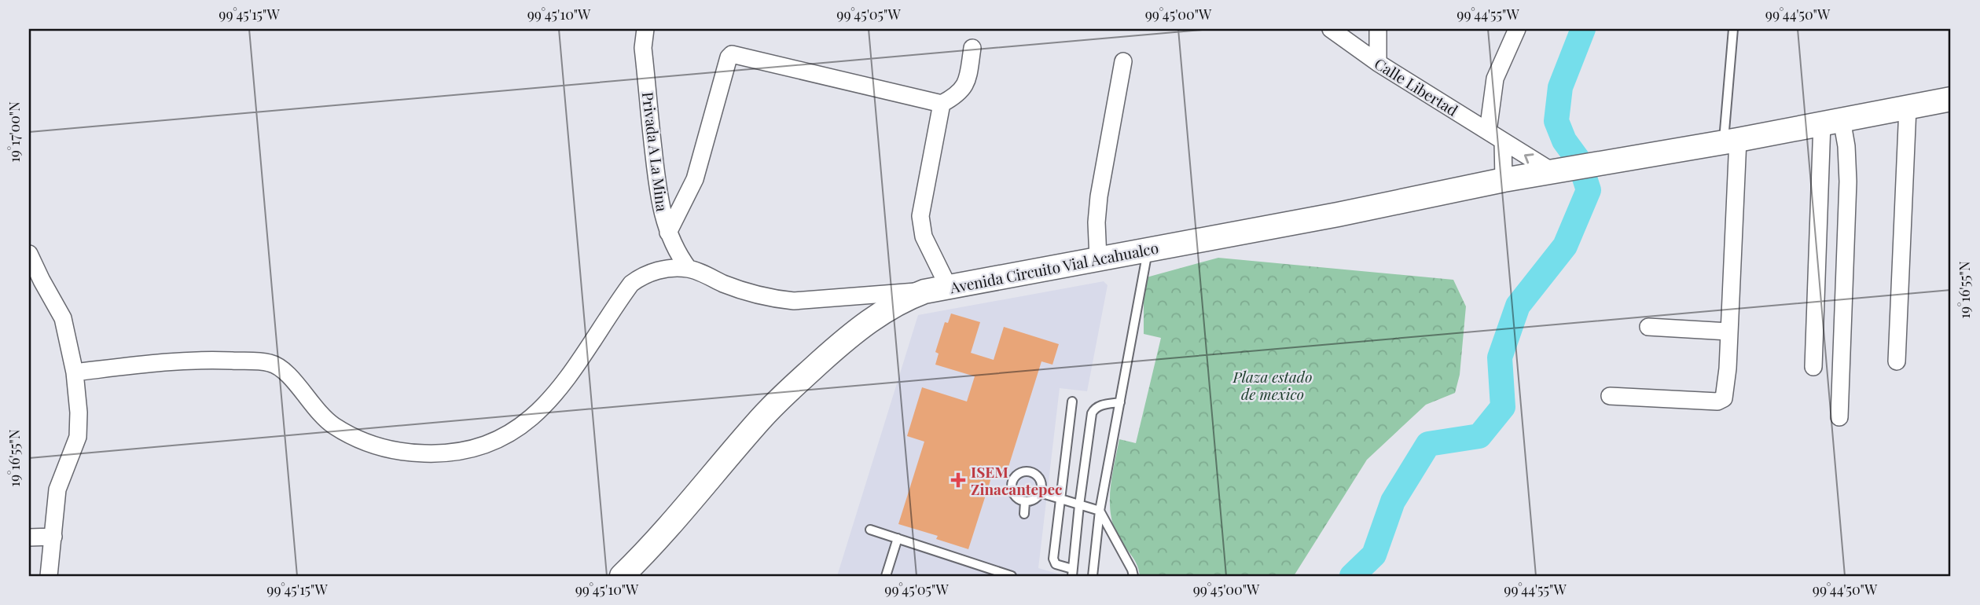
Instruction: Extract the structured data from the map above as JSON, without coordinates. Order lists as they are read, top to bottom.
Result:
{
  "streets": {
    "street": ["Calle Libertad", "Privada A La Mina", "Avenida Circuito Vial Acahualco"]
  },
  "crossings": [
    ["Calle Libertad", "Avenida Circuito Vial Acahualco"]
  ],
  "parks": ["Plaza estado de mexico"],
  "places": {
    "health": ["ISEM Zinacantepec"]
  },
  "coordinates": [
    "99°45'15\"W",
    "99°45'10\"W",
    "99°45'05\"W",
    "99°45'00\"W",
    "99°44'55\"W",
    "99°44'50\"W",
    "19°17'00\"N",
    "19°16'55\"N"
  ]
}
